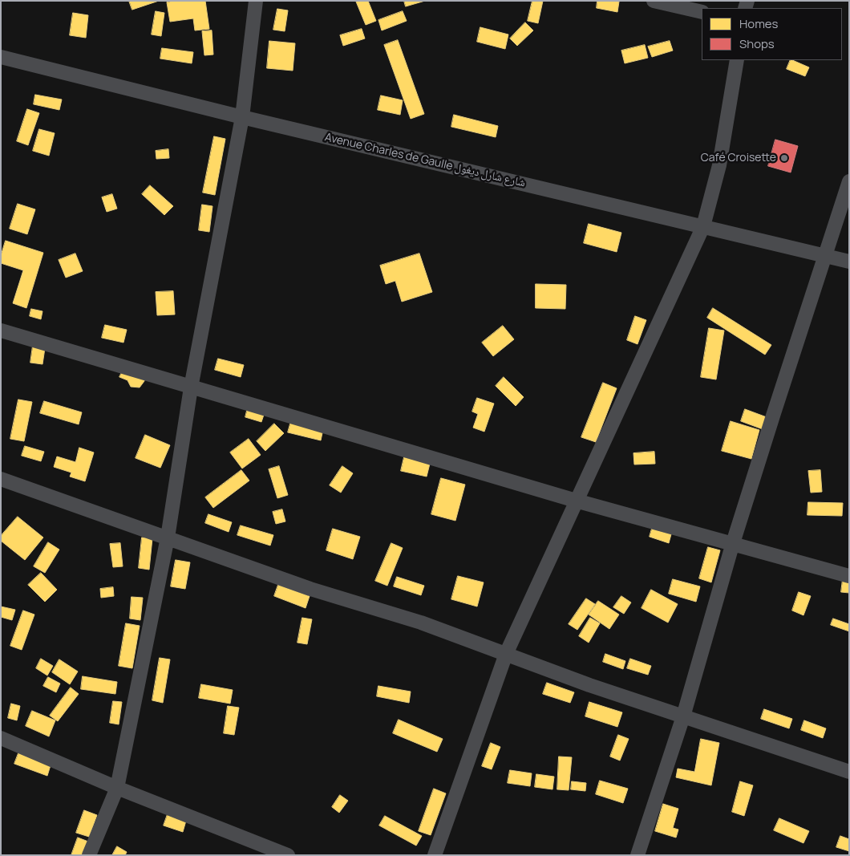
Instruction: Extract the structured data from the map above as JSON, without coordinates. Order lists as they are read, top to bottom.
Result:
{
  "streets": {
    "street": ["Avenue Charles de Gaulle شارع شارل ديغول"]
  },
  "places": ["Café Croisette"],
  "legend": ["Homes", "Shops"]
}
